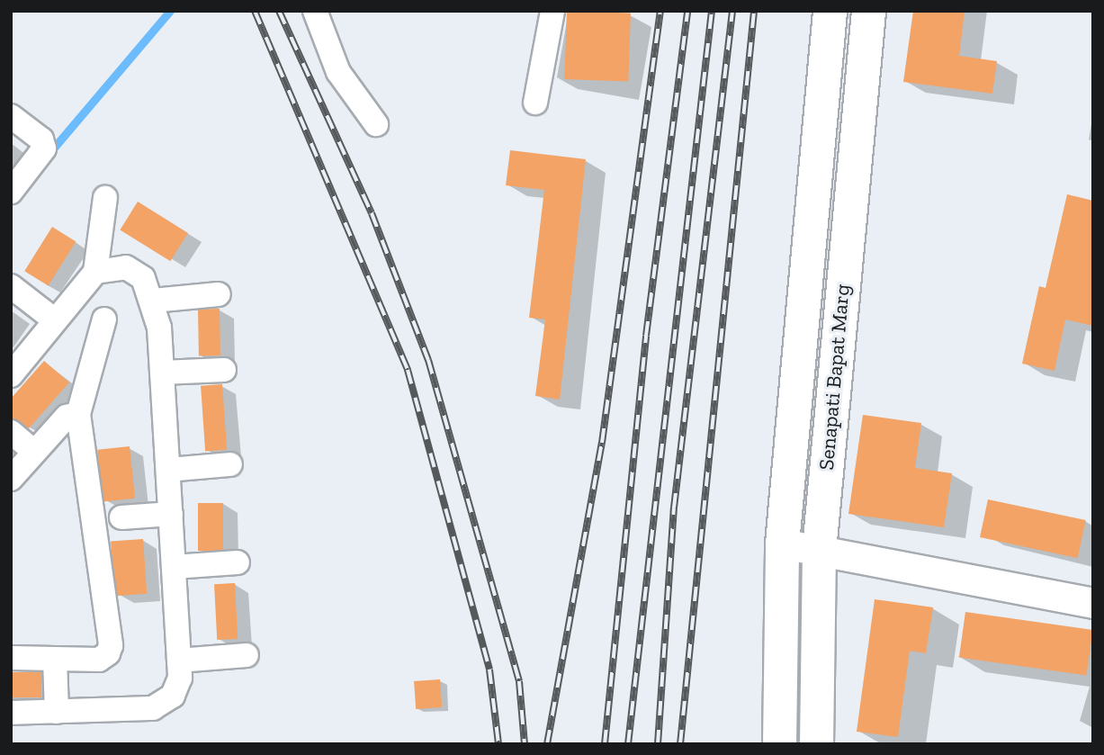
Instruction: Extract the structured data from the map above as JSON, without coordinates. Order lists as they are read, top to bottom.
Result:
{
  "streets": {
    "main road": ["Senapati Bapat Marg"]
  }
}
